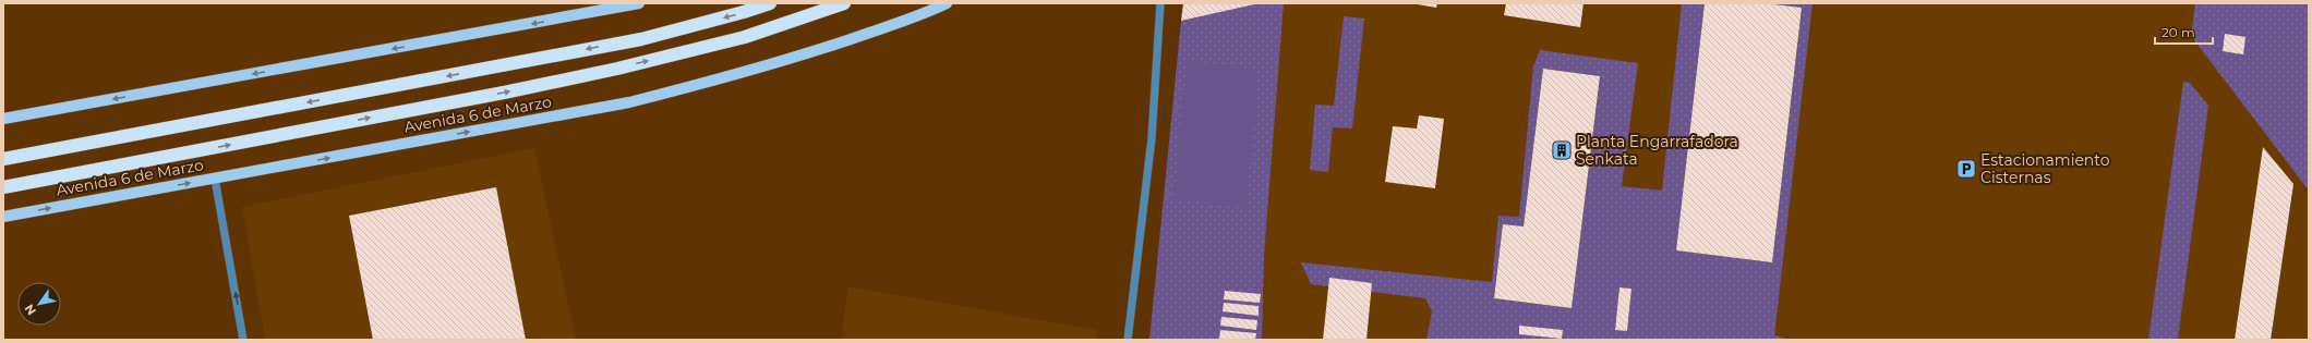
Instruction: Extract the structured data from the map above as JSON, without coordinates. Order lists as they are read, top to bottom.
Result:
{
  "streets": {
    "highway": ["Avenida 6 de Marzo"]
  },
  "places": {
    "building": ["Planta Engarrafadora Senkata"],
    "parking": ["Estacionamiento Cisternas"]
  },
  "scale_bar": "20 m",
  "north": "bottom left"
}
